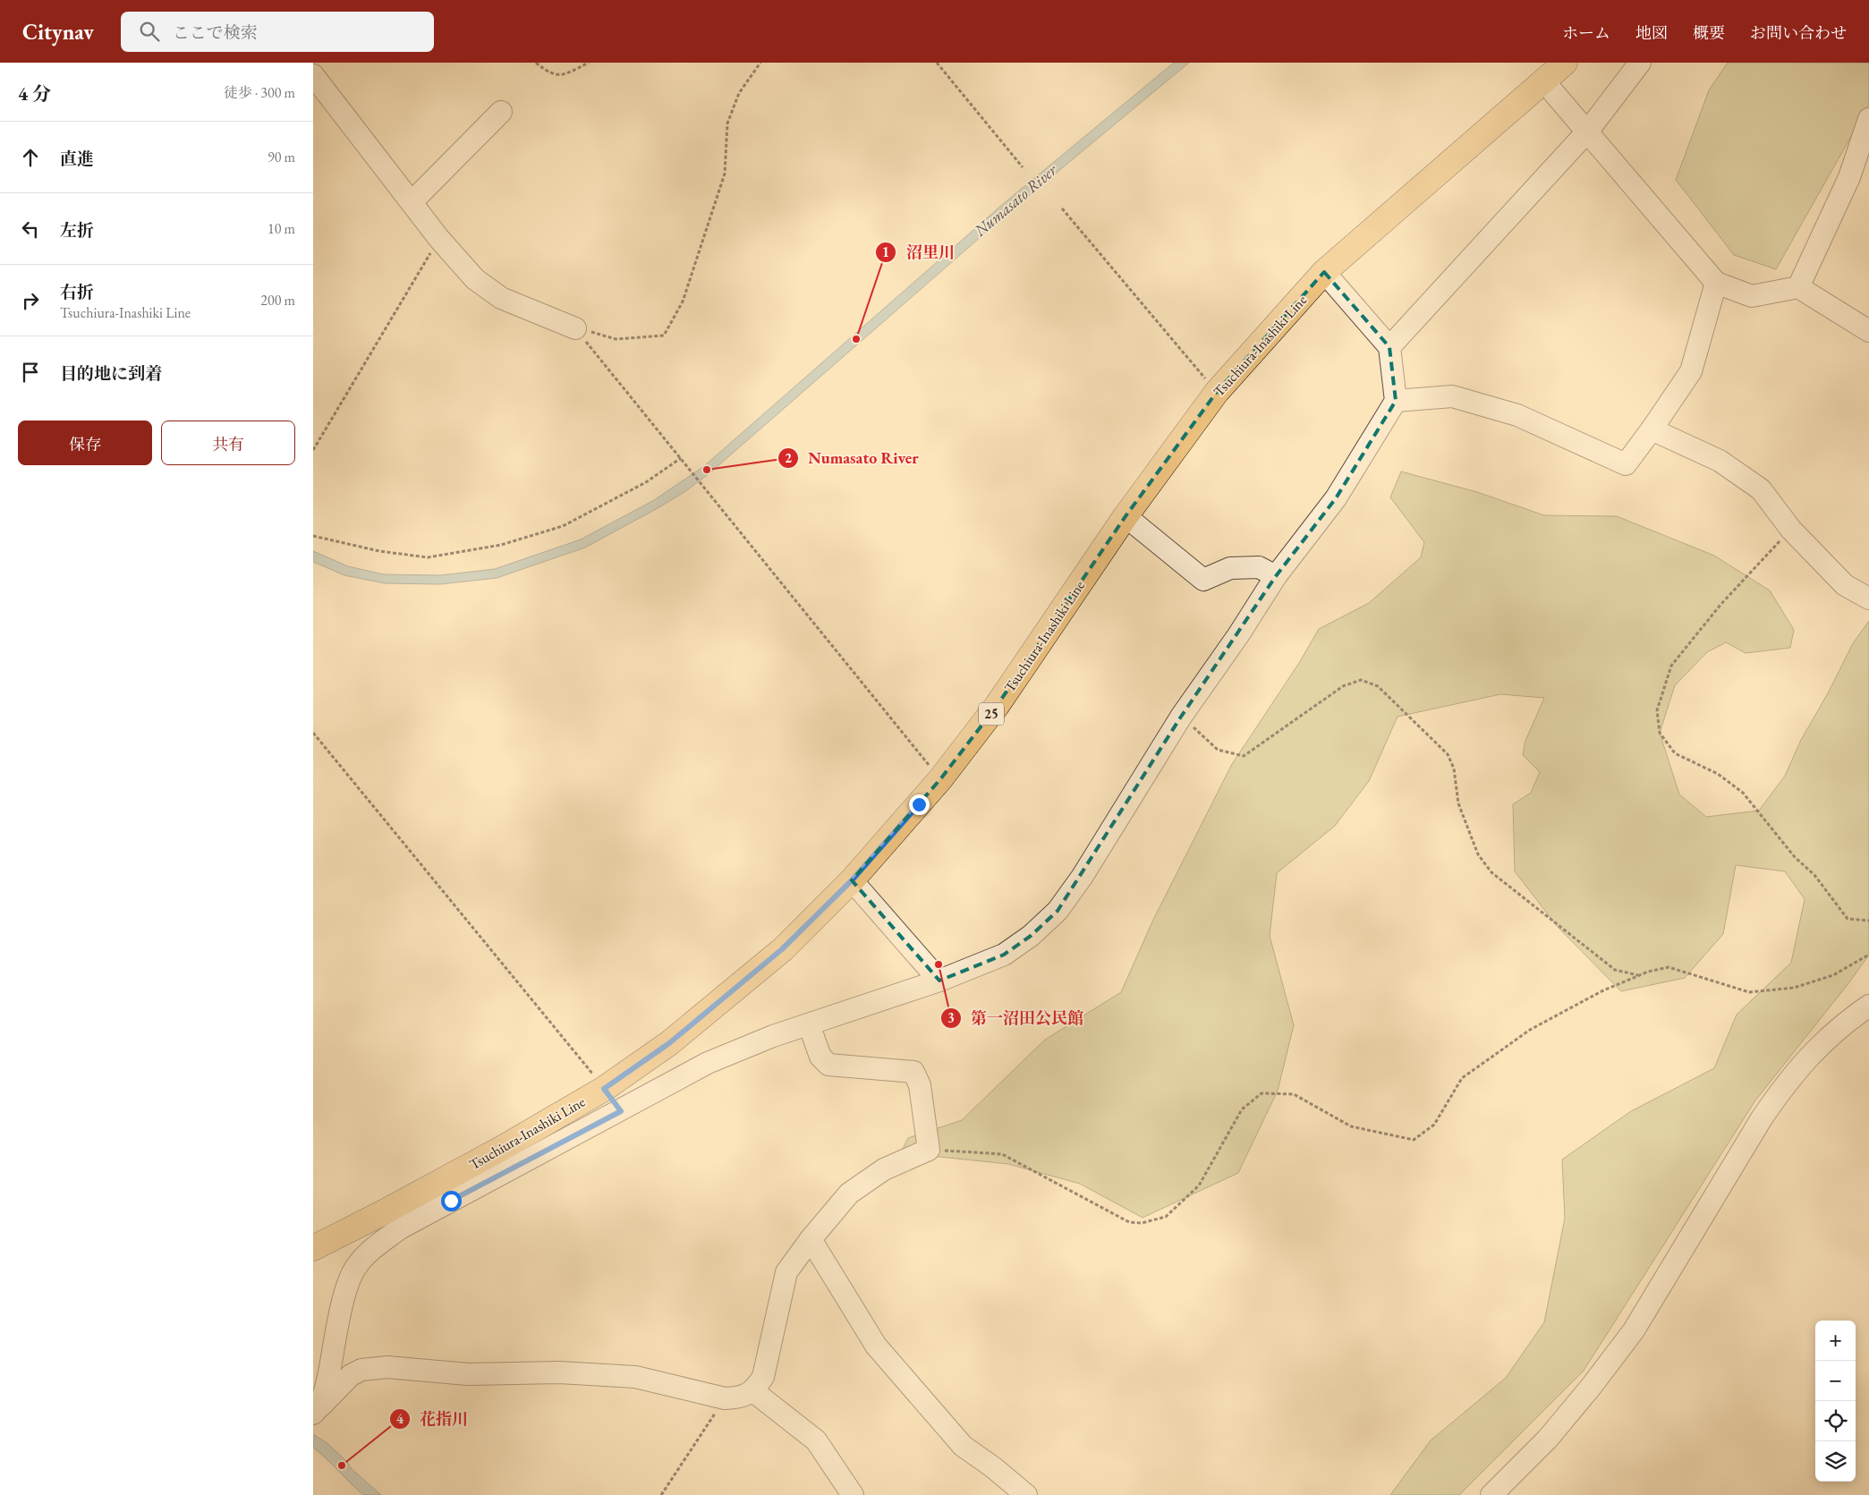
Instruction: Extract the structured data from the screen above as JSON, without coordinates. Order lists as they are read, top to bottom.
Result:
{
  "streets": {
    "main road": ["Tsuchiura-Inashiki Line", "25"]
  },
  "water": ["Numasato River"],
  "places": [
    "沼里川",
    "Numasato River",
    "第一沼田公民館",
    "花指川"
  ],
  "page": {
    "header": "Citynav",
    "search": "ここで検索",
    "nav": [
      "ホーム",
      "地図",
      "概要",
      "お問い合わせ"
    ],
    "heading": ["4 分", "徒歩 · 300 m"],
    "list": [
      ["直進", "90 m"],
      ["左折", "10 m"],
      ["右折", "Tsuchiura-Inashiki Line", "200 m"],
      "目的地に到着"
    ],
    "buttons": ["保存", "共有"],
    "map_buttons": ["+", "−"]
  }
}
